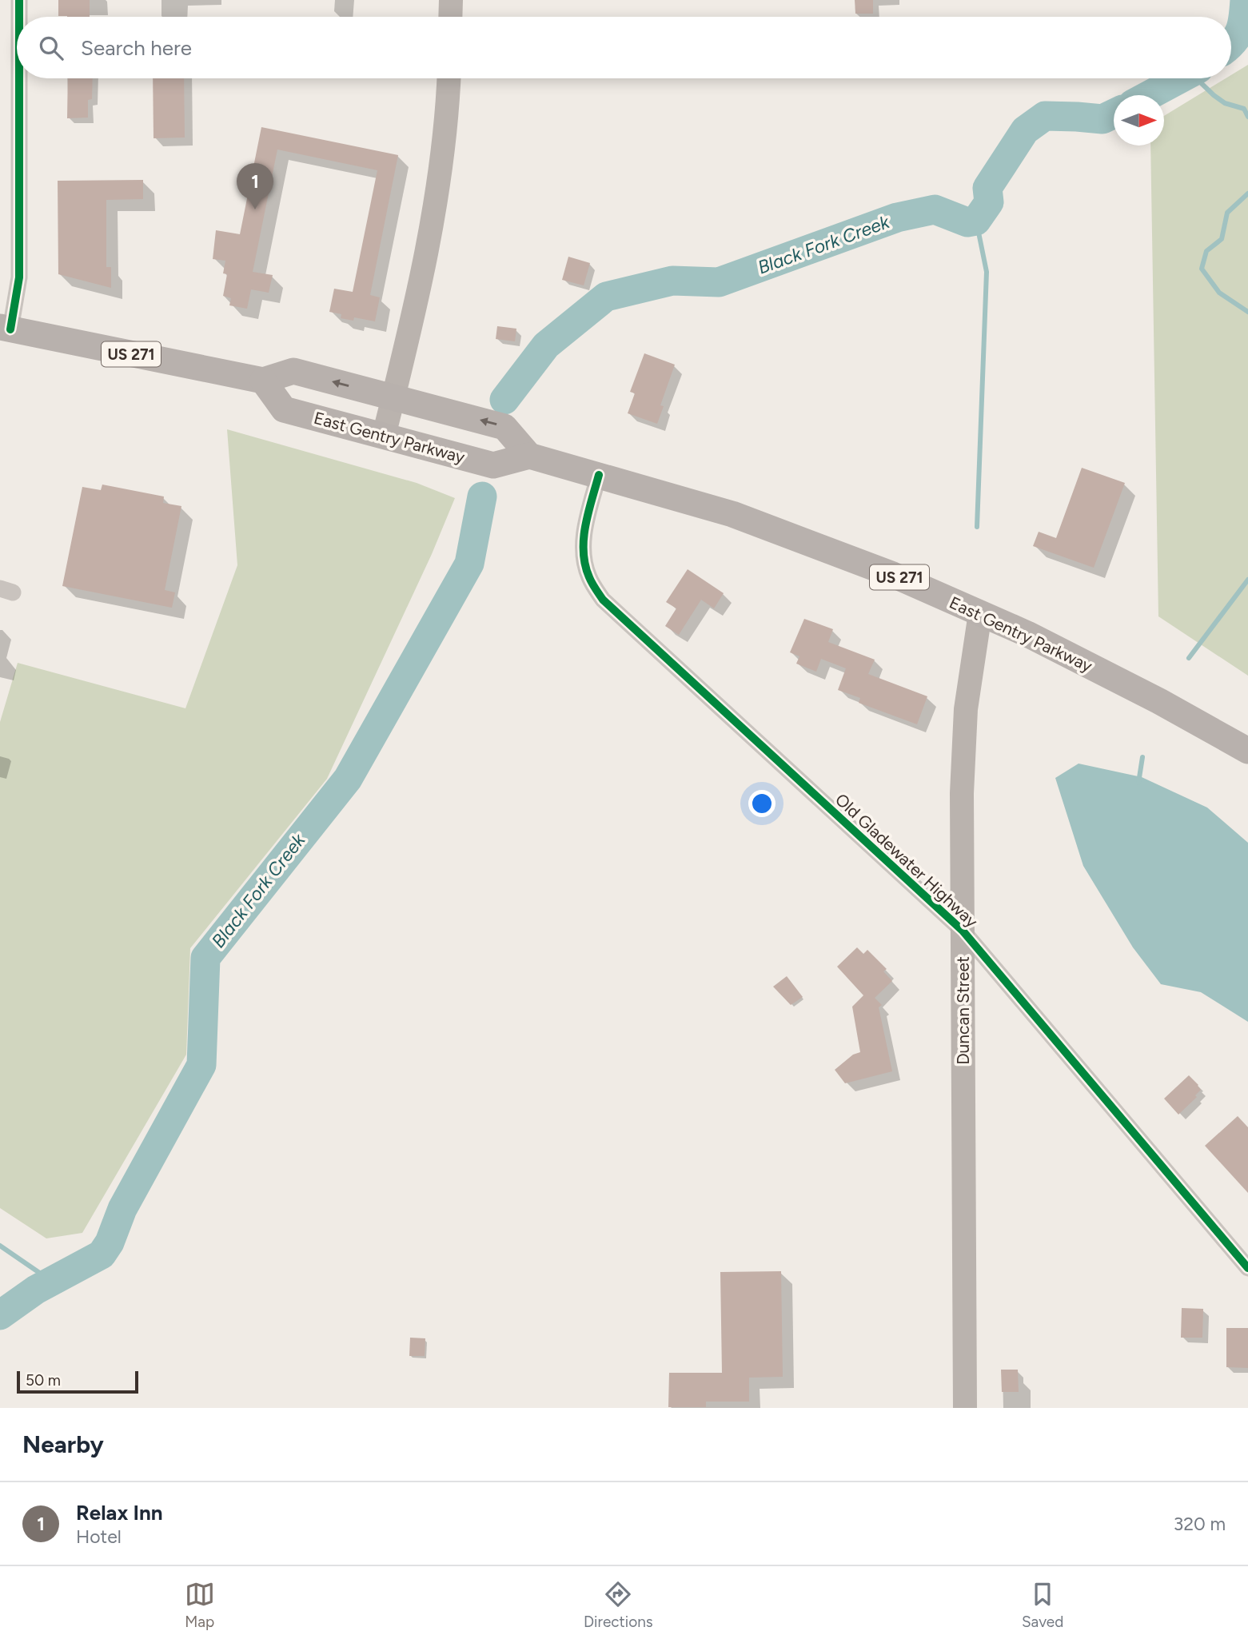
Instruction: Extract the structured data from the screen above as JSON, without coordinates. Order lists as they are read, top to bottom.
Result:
{
  "streets": {
    "main road": ["US 271", "East Gentry Parkway"],
    "street": ["Old Gladewater Highway", "Duncan Street"]
  },
  "crossings": [
    ["US 271", "East Gentry Parkway"],
    ["East Gentry Parkway", "Old Gladewater Highway"],
    ["East Gentry Parkway", "Duncan Street"],
    ["Old Gladewater Highway", "Duncan Street"]
  ],
  "water": ["Black Fork Creek"],
  "scale_bar": "50 m",
  "north": "right",
  "page": {
    "search": "Search here",
    "pins": "1",
    "scale": "50 m",
    "heading": "Nearby",
    "list": [
      {
        "mark": "1",
        "name": "Relax Inn",
        "note": "Hotel",
        "value": "320 m"
      }
    ],
    "nav": ["Map", "Directions", "Saved"]
  }
}
